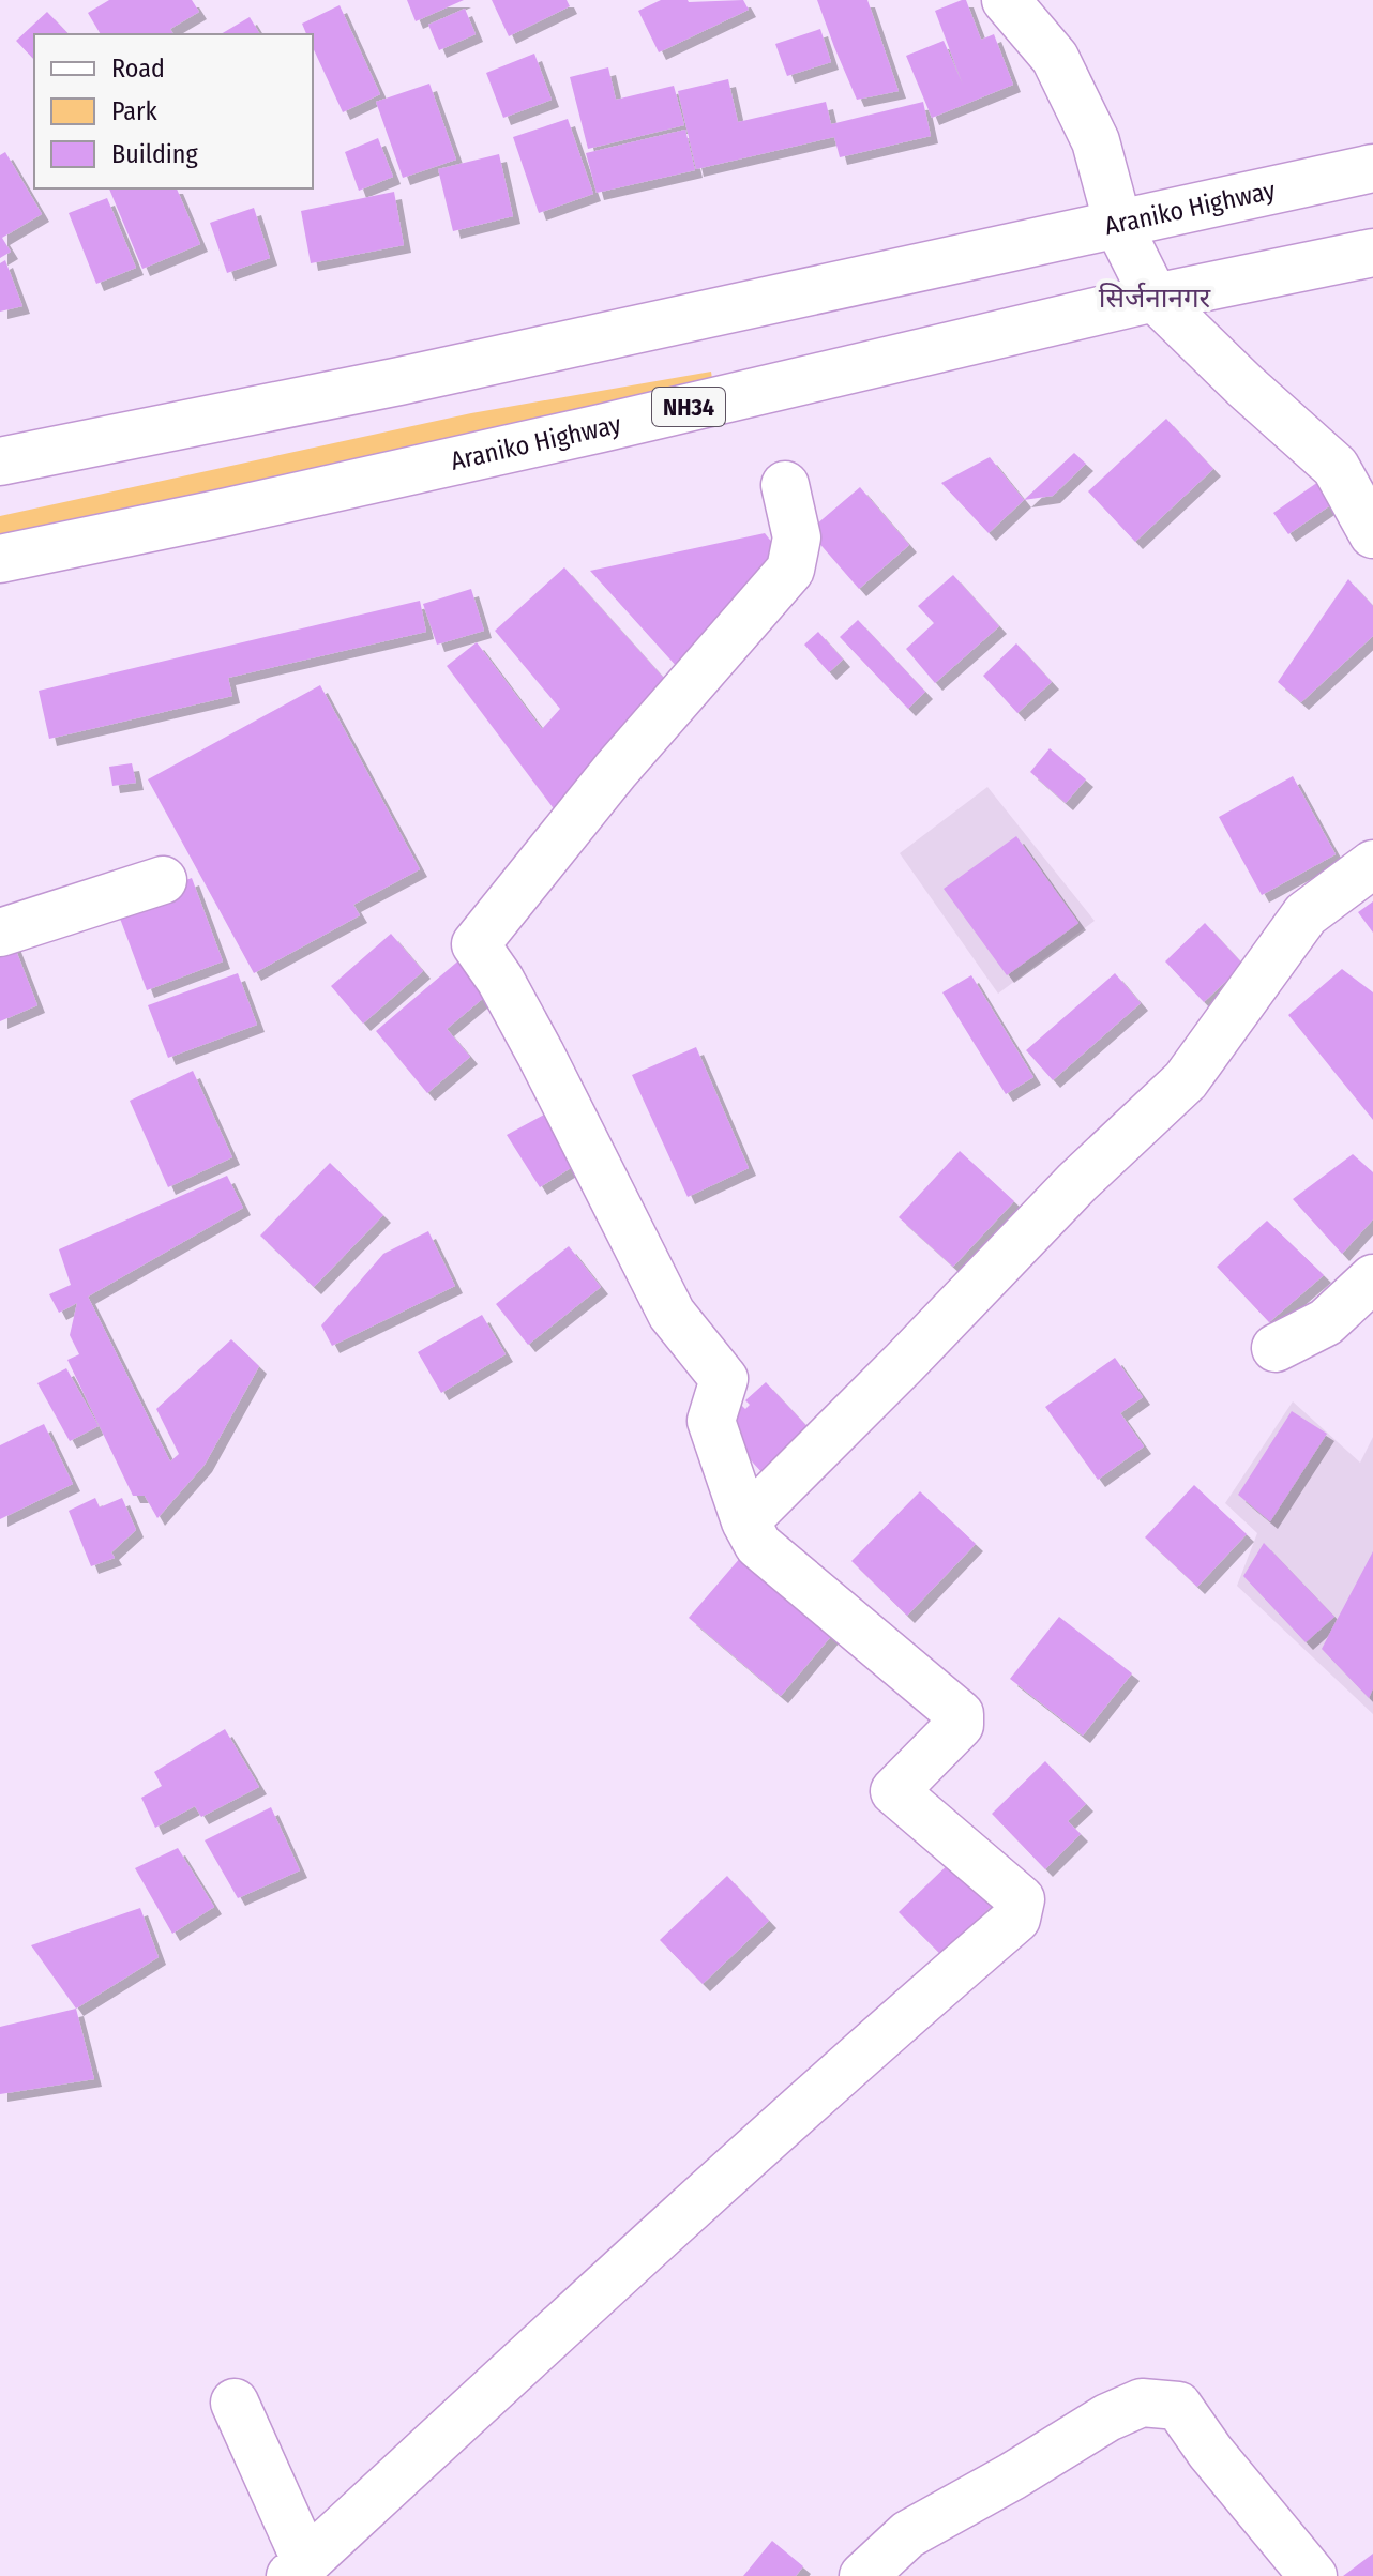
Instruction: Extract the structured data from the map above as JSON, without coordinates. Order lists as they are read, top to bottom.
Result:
{
  "streets": {
    "main road": ["Araniko Highway", "NH34"]
  },
  "districts": ["सिर्जनानगर"],
  "legend": ["Road", "Park", "Building"]
}
